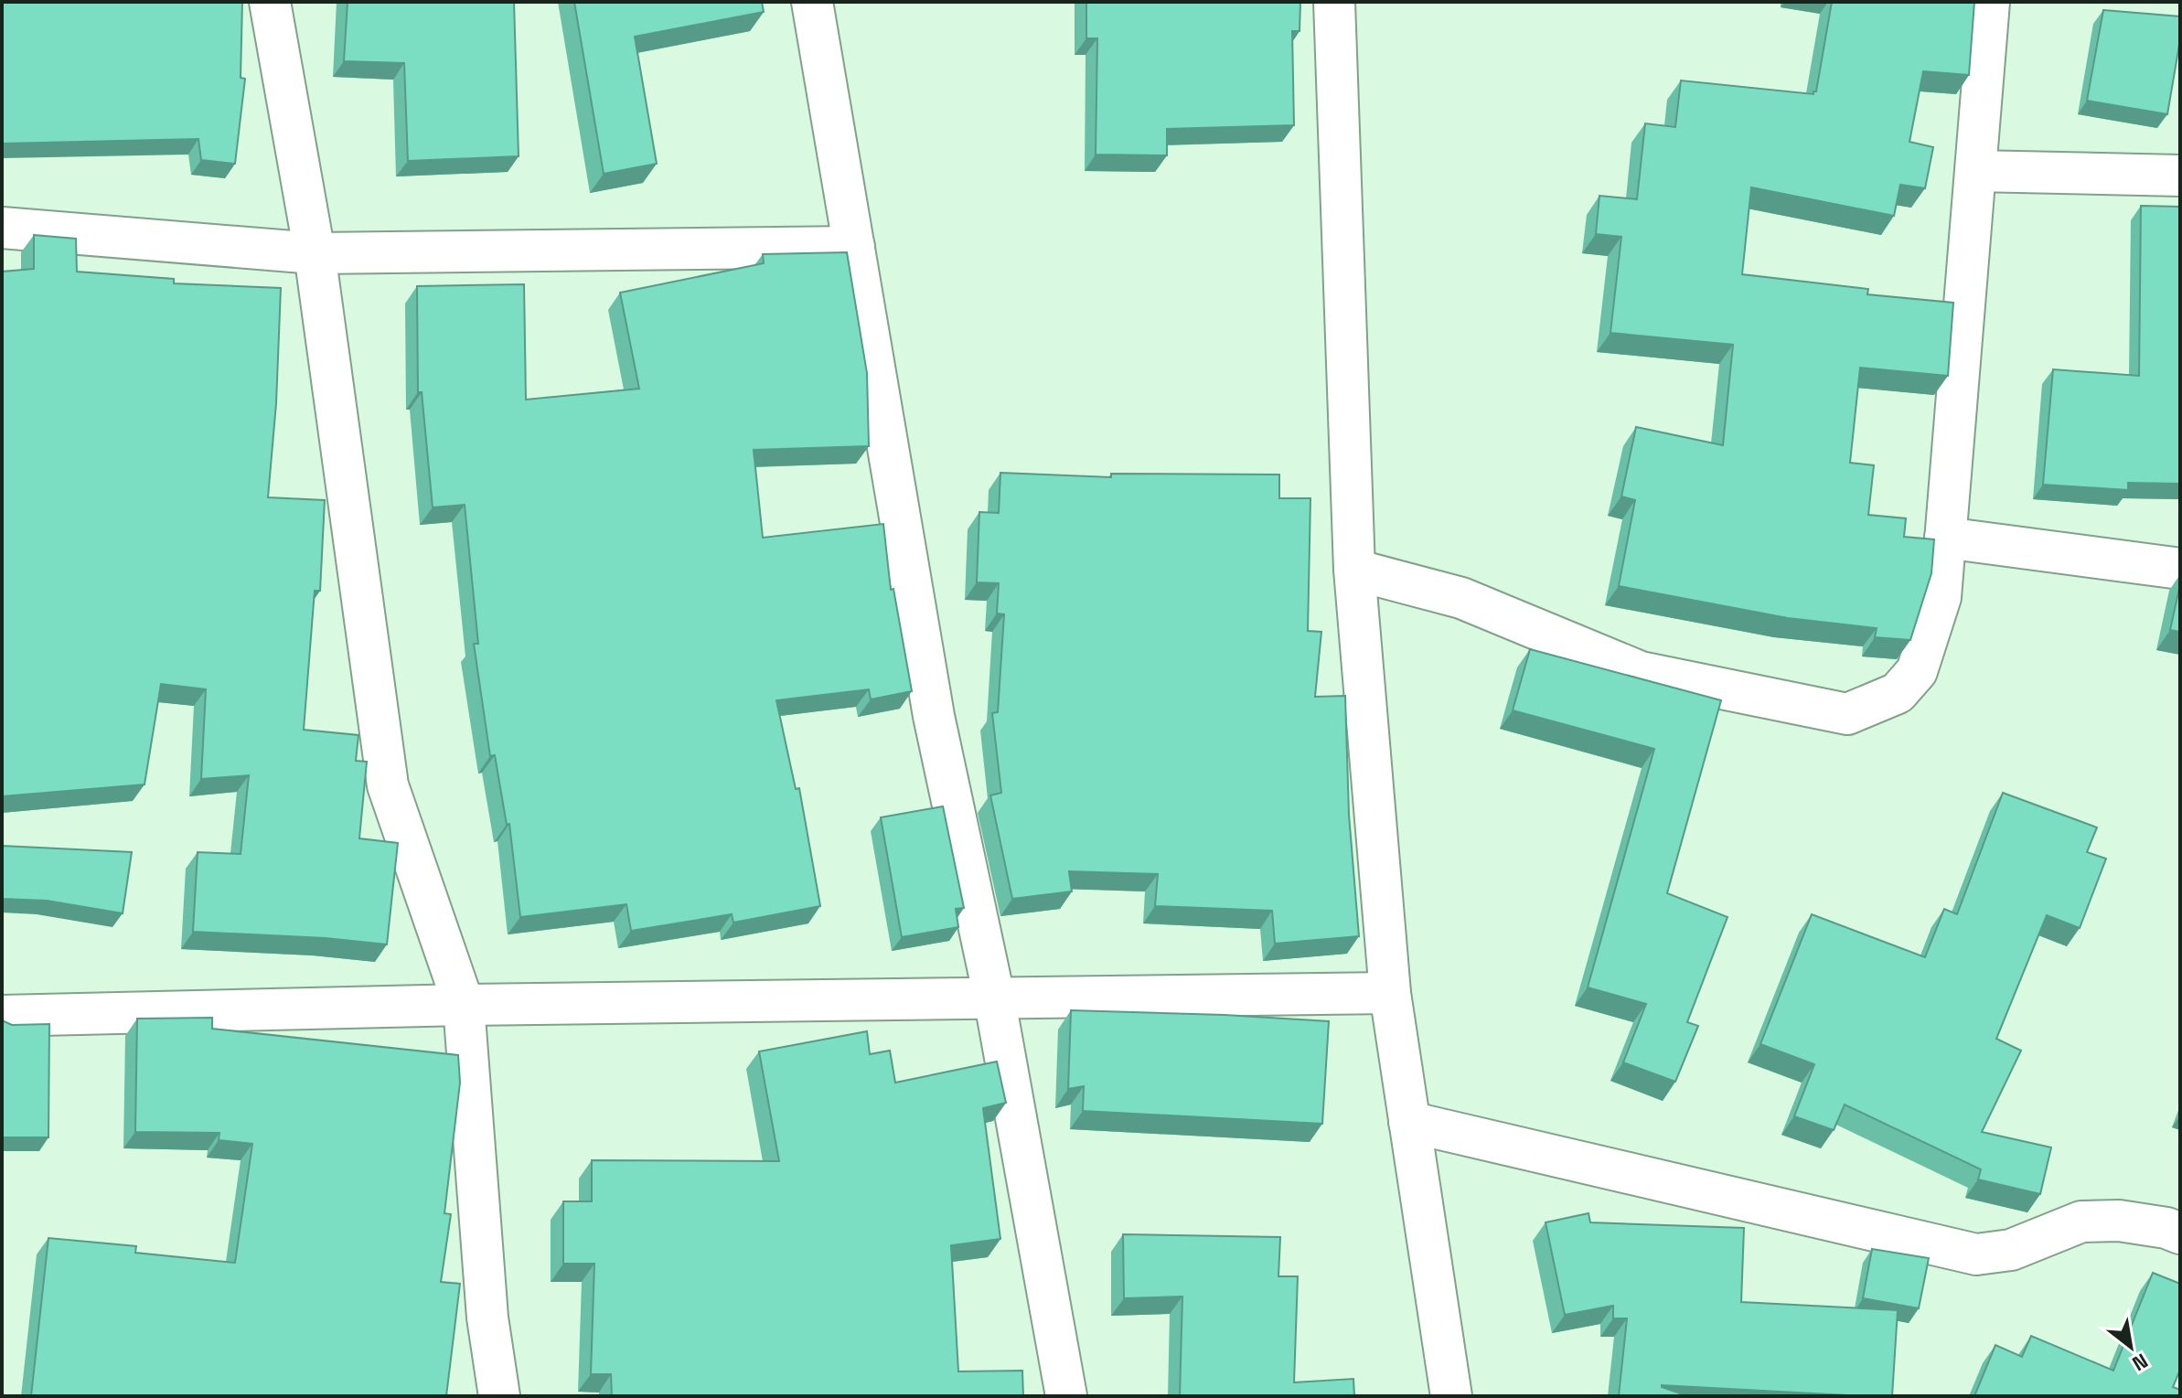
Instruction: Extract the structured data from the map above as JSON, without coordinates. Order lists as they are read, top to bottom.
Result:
{
  "north": "bottom right"
}
